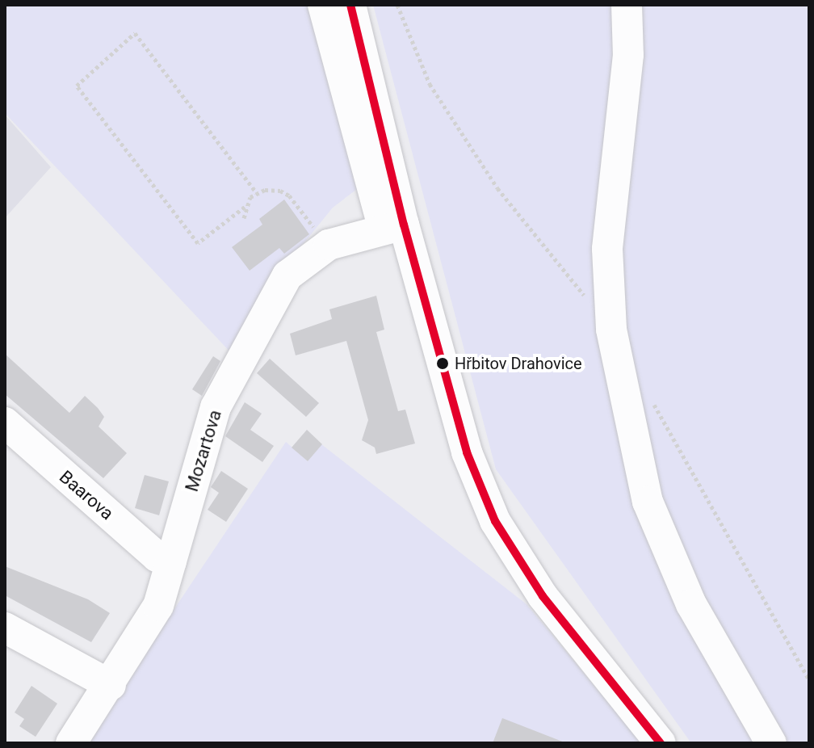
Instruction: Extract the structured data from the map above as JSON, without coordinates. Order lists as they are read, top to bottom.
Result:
{
  "streets": {
    "street": ["Mozartova", "Baarova"]
  },
  "crossings": [
    ["Mozartova", "Baarova"]
  ],
  "places": ["Hřbitov Drahovice"]
}
